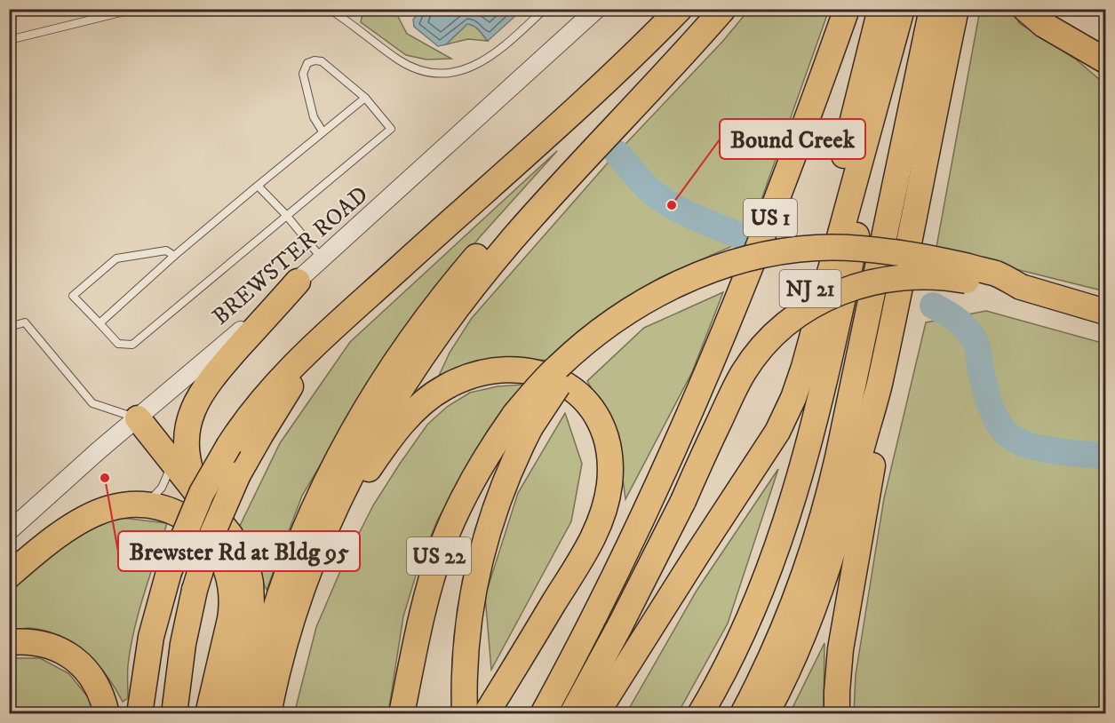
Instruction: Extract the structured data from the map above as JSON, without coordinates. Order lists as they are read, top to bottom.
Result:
{
  "streets": {
    "highway": ["US 1", "NJ 21", "US 22"],
    "street": ["BREWSTER ROAD"]
  },
  "places": ["Bound Creek", "Brewster Rd at Bldg 95"]
}
